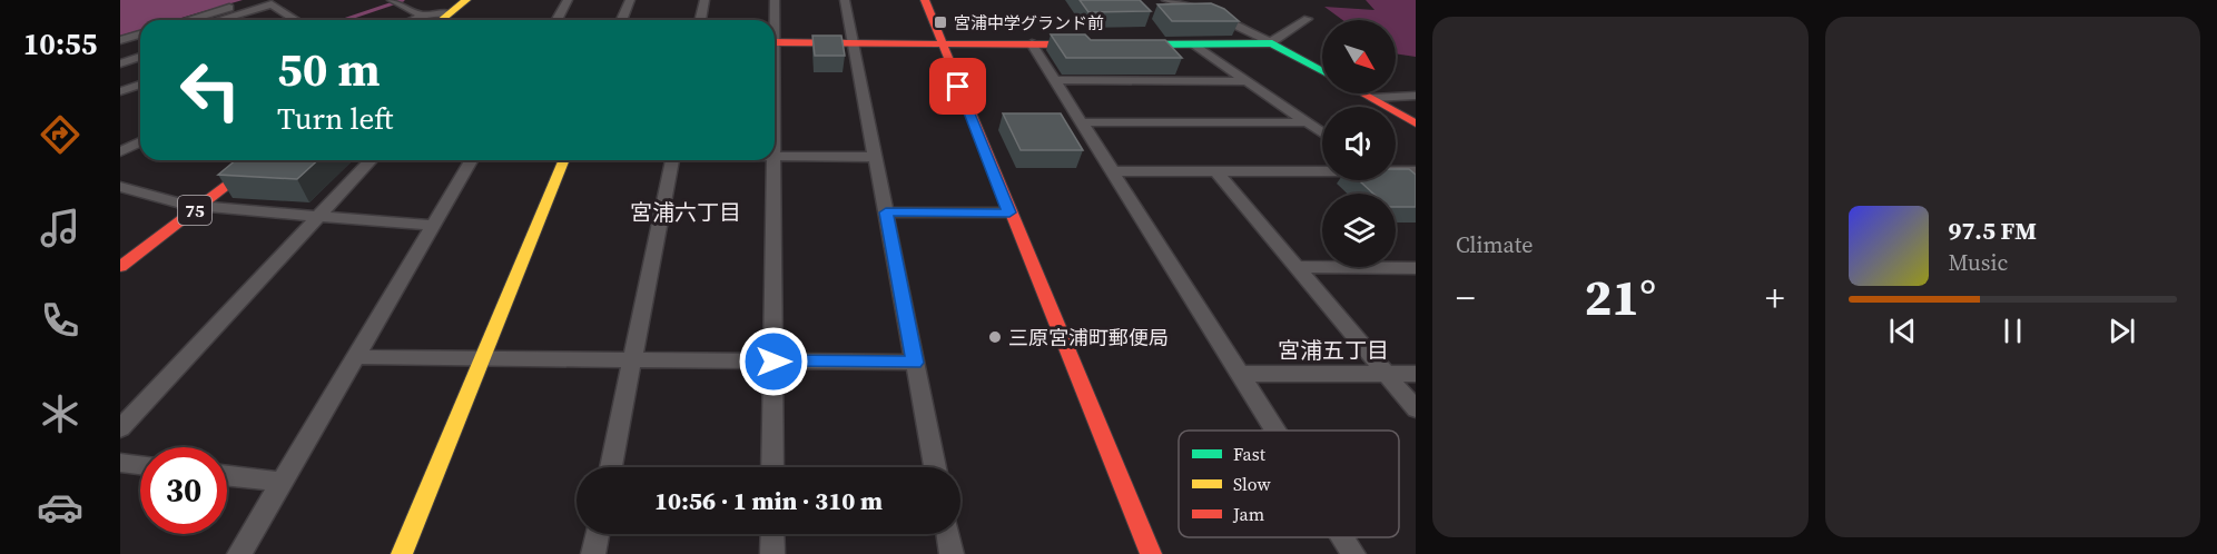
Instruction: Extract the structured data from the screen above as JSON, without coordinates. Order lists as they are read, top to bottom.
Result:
{
  "streets": {
    "street": ["75"]
  },
  "districts": ["宮浦六丁目", "宮浦五丁目"],
  "places": {
    "transit": ["宮浦中学グランド前"],
    "other": ["三原宮浦町郵便局"]
  },
  "legend": ["Fast", "Slow", "Jam"],
  "north": "bottom right",
  "page": {
    "tabs": "10:55",
    "tile": "Climate",
    "turn": ["50 m", "Turn left"],
    "song": ["97.5 FM", "Music"],
    "heat": ["−", "21°", "+"],
    "limit": "30",
    "trip": "10:56 · 1 min · 310 m"
  }
}
